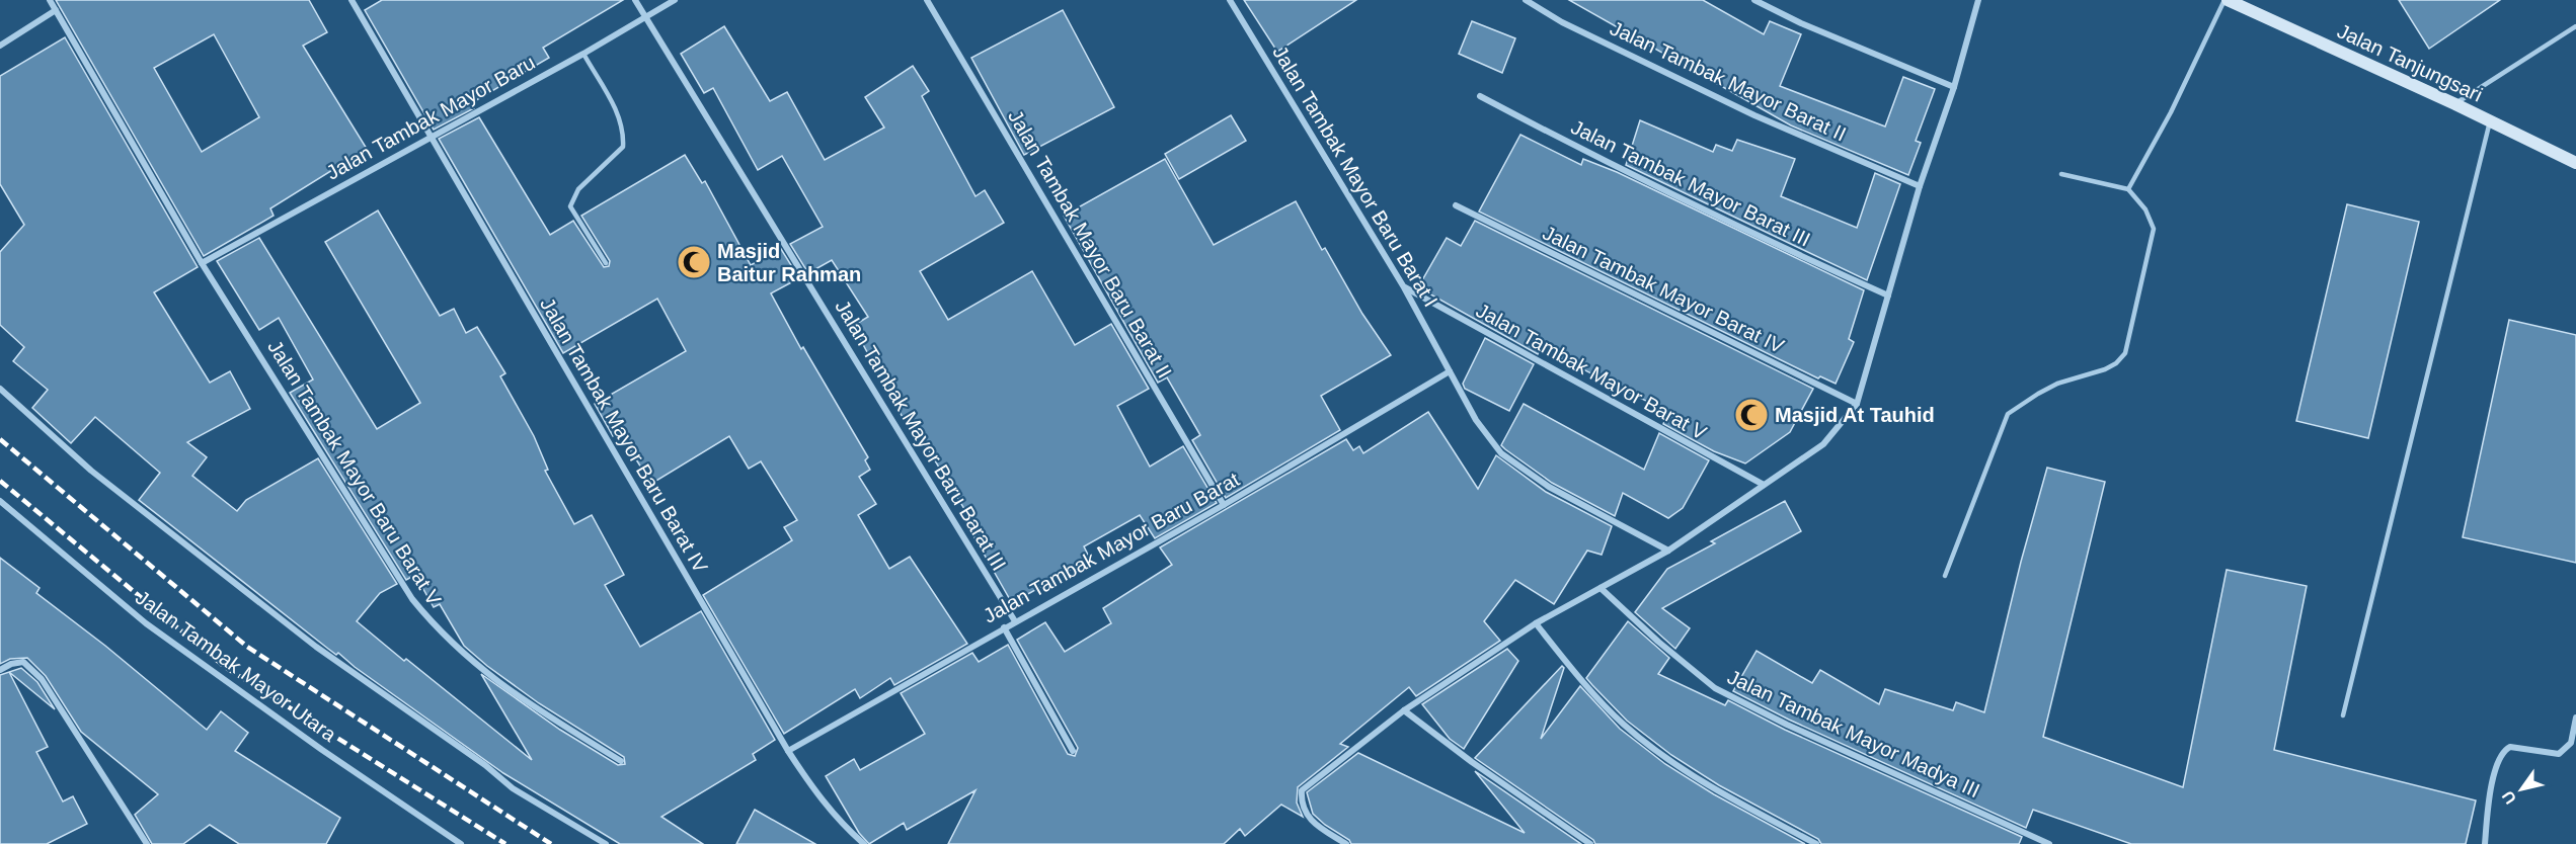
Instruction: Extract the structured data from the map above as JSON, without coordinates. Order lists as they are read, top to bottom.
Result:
{
  "streets": {
    "main road": ["Jalan Tanjungsari"],
    "street": [
      "Jalan Tambak Mayor Barat II",
      "Jalan Tambak Mayor Baru",
      "Jalan Tambak Mayor Baru Barat I",
      "Jalan Tambak Mayor Barat III",
      "Jalan Tambak Mayor Baru Barat II",
      "Jalan Tambak Mayor Barat IV",
      "Jalan Tambak Mayor Barat V",
      "Jalan Tambak Mayor Baru Barat IV",
      "Jalan Tambak Mayor Baru Barat III",
      "Jalan Tambak Mayor Baru Barat V",
      "Jalan Tambak Mayor Baru Barat",
      "Jalan Tambak Mayor Utara",
      "Jalan Tambak Mayor Madya III"
    ]
  },
  "crossings": [
    ["Jalan Tambak Mayor Baru", "Jalan Tambak Mayor Baru Barat IV"],
    ["Jalan Tambak Mayor Baru", "Jalan Tambak Mayor Baru Barat III"],
    ["Jalan Tambak Mayor Baru", "Jalan Tambak Mayor Baru Barat V"],
    ["Jalan Tambak Mayor Baru Barat I", "Jalan Tambak Mayor Barat V"],
    ["Jalan Tambak Mayor Baru Barat I", "Jalan Tambak Mayor Baru Barat"],
    ["Jalan Tambak Mayor Baru Barat II", "Jalan Tambak Mayor Baru Barat"],
    ["Jalan Tambak Mayor Baru Barat IV", "Jalan Tambak Mayor Baru Barat"],
    ["Jalan Tambak Mayor Baru Barat III", "Jalan Tambak Mayor Baru Barat"]
  ],
  "places": {
    "mosque": ["Masjid Baitur Rahman", "Masjid At Tauhid"]
  },
  "north": "bottom left"
}
